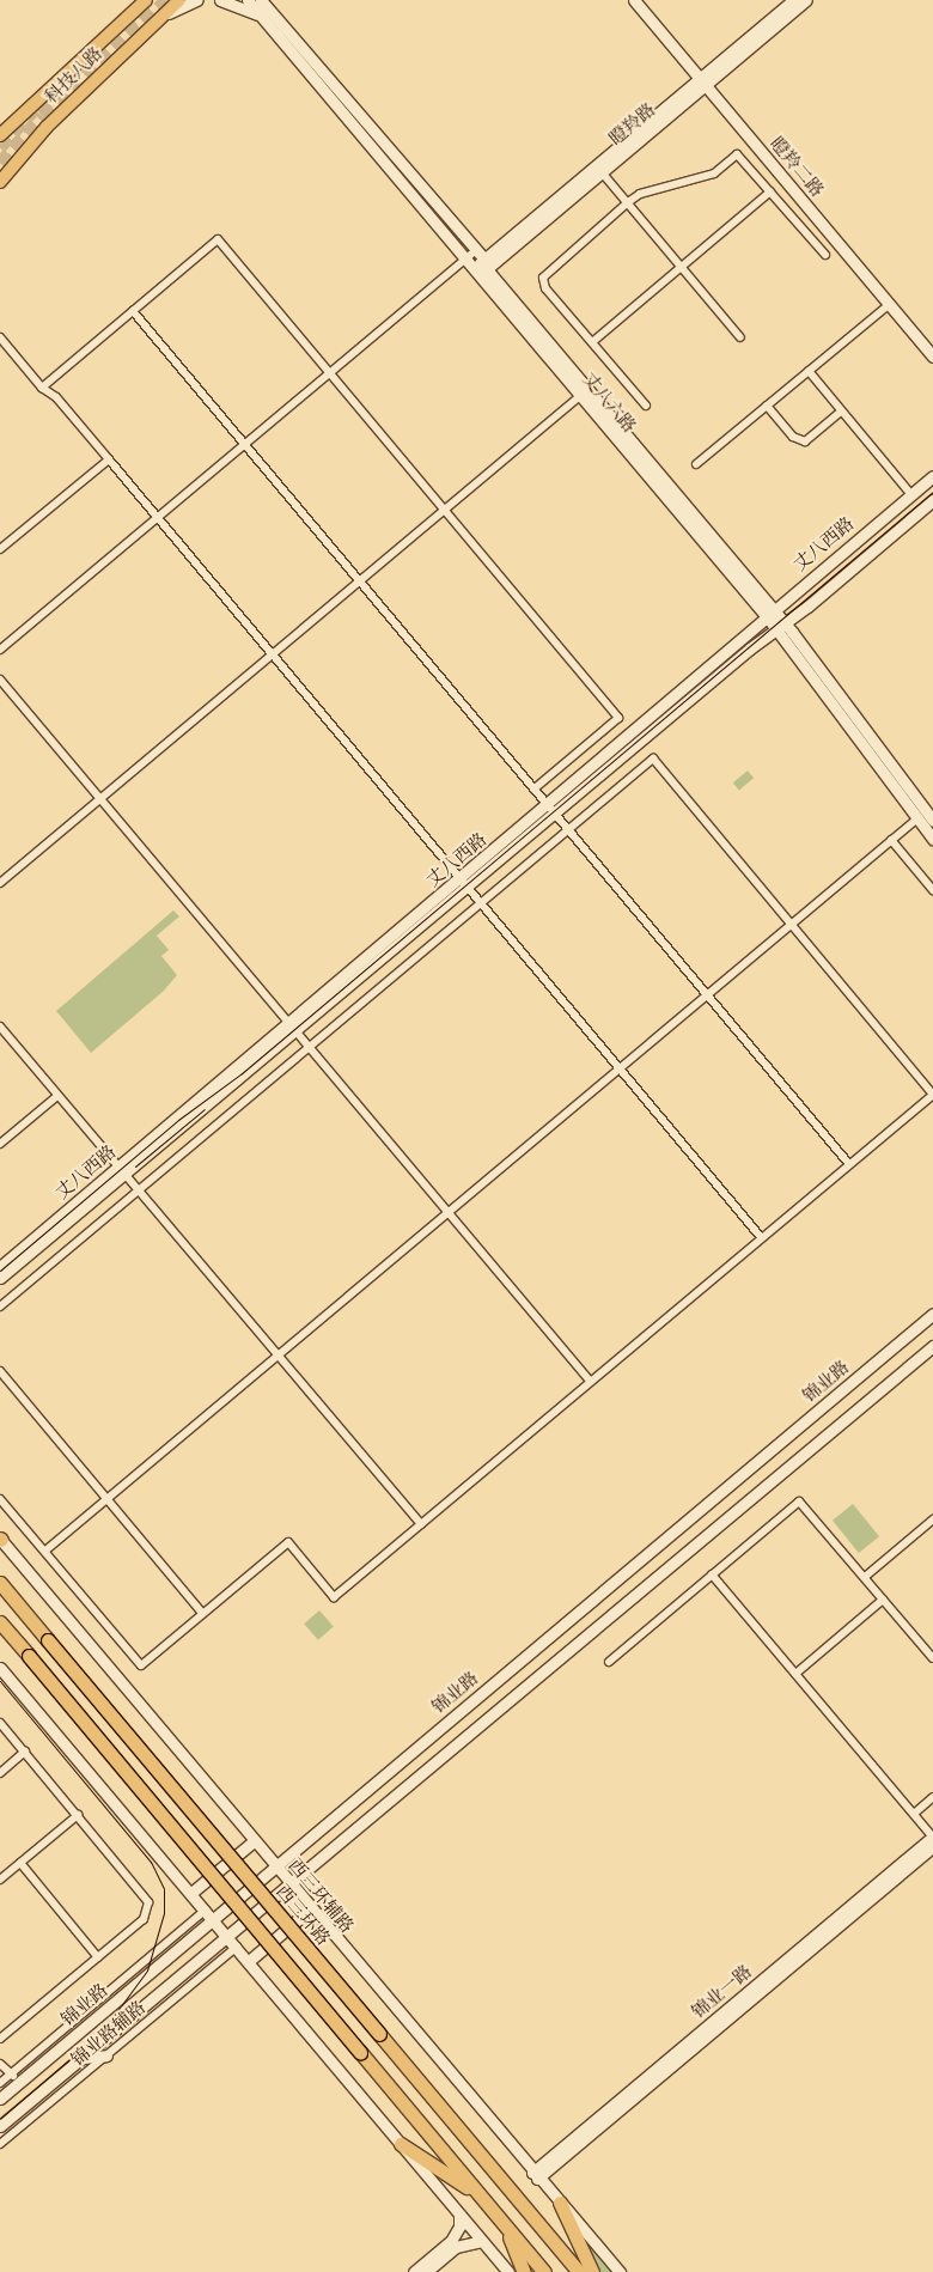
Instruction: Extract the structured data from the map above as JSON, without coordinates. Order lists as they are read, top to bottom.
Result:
{
  "streets": {
    "highway": ["西三环路"],
    "main road": [
      "科技八路",
      "瞪羚路",
      "瞪羚二路",
      "丈八六路",
      "丈八西路",
      "锦业路",
      "西三环辅路",
      "锦业一路"
    ],
    "street": ["锦业路辅路"]
  },
  "crossings": [
    ["瞪羚路", "瞪羚二路"],
    ["瞪羚路", "丈八六路"],
    ["丈八六路", "丈八西路"],
    ["锦业路", "西三环辅路"],
    ["锦业路", "锦业路辅路"],
    ["西三环辅路", "锦业一路"]
  ]
}
